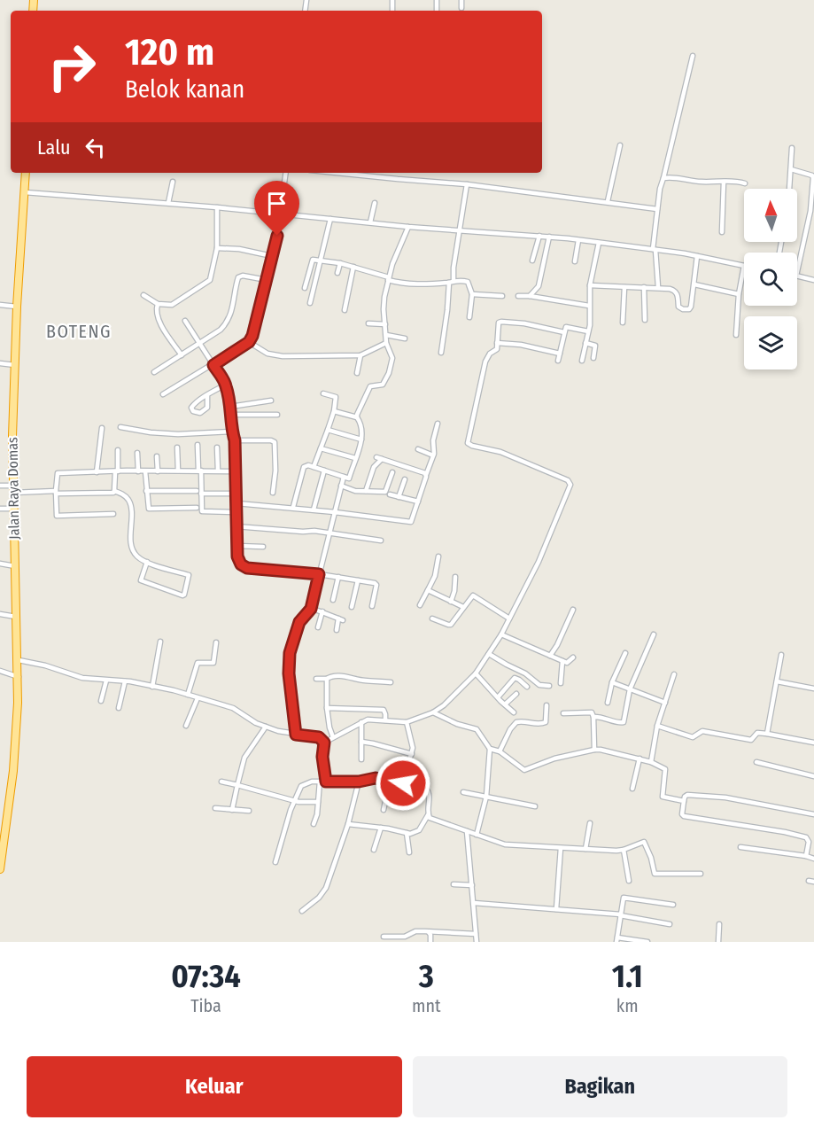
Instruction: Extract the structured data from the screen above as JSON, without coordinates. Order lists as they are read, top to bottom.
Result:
{
  "streets": {
    "highway": ["Jalan Raya Domas"]
  },
  "districts": ["BOTENG"],
  "north": "top",
  "page": {
    "turn": ["120 m", "Belok kanan"],
    "then": "Lalu",
    "eta": [
      "07:34",
      "Tiba",
      "3",
      "mnt",
      "1.1",
      "km"
    ],
    "buttons": ["Keluar", "Bagikan"]
  }
}
